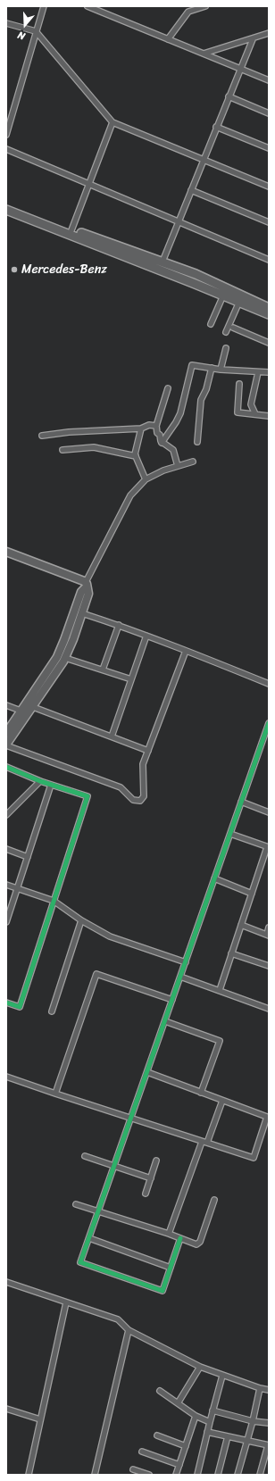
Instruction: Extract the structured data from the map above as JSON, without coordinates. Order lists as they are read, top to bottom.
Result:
{
  "places": ["Mercedes-Benz"],
  "north": "bottom"
}
